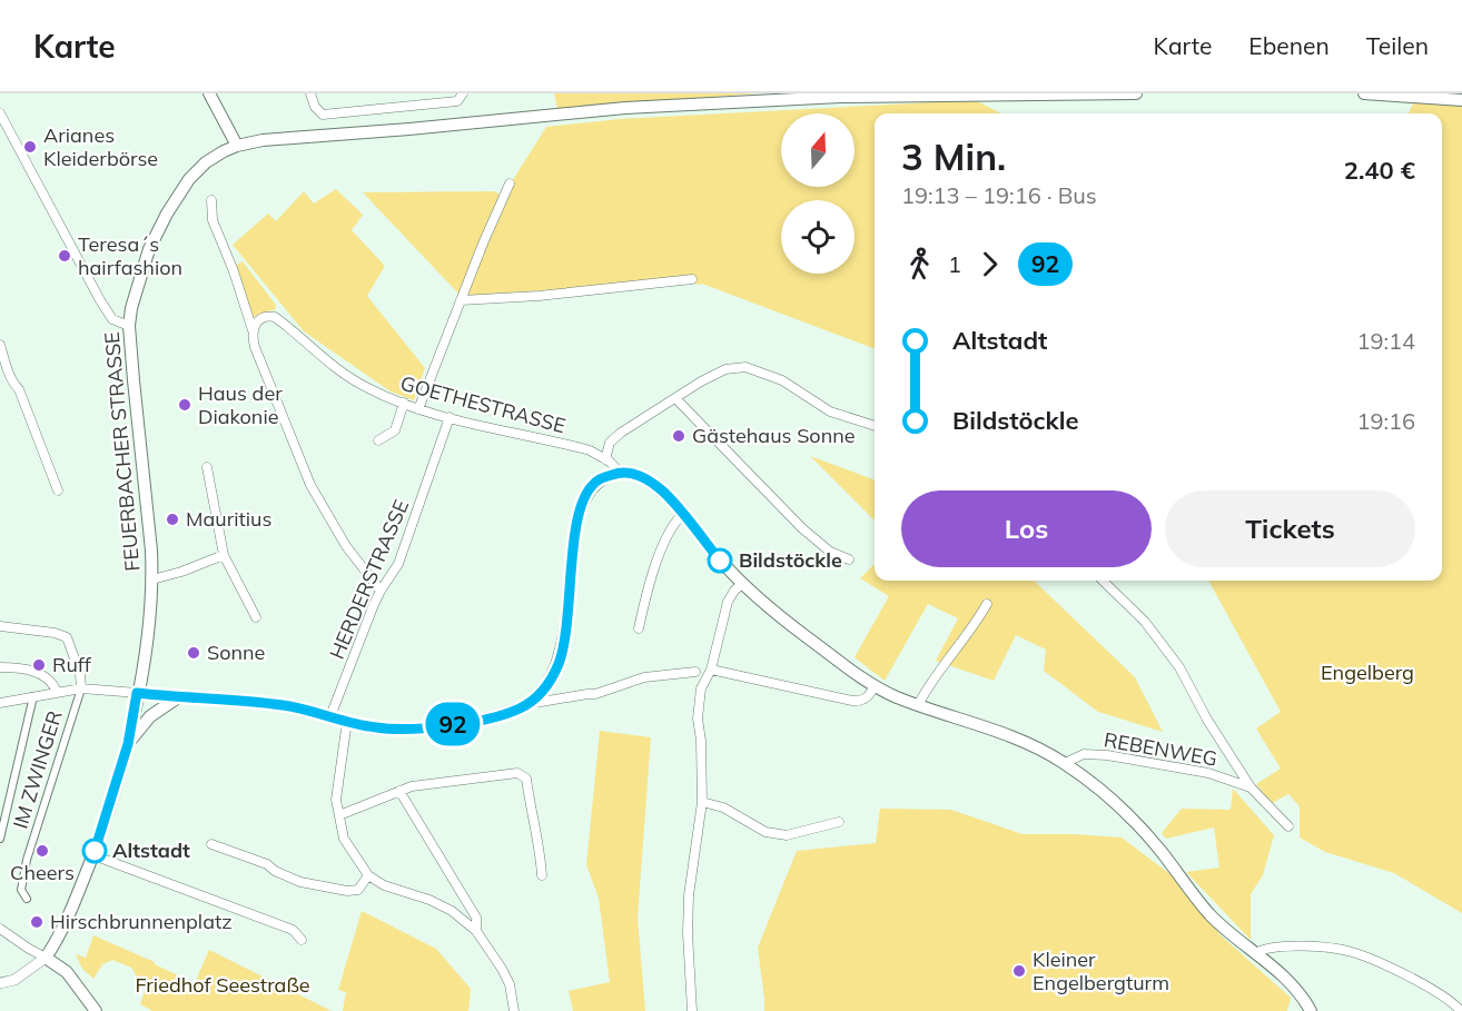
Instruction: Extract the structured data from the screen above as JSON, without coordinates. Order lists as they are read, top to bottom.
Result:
{
  "streets": {
    "main road": ["FEUERBACHER STRASSE"],
    "street": [
      "GOETHESTRASSE",
      "HERDERSTRASSE",
      "REBENWEG",
      "IM ZWINGER"
    ]
  },
  "crossings": [
    ["GOETHESTRASSE", "HERDERSTRASSE"]
  ],
  "parks": ["Engelberg", "Friedhof Seestraße"],
  "places": [
    "Arianes Kleiderbörse",
    "Teresa´s hairfashion",
    "Haus der Diakonie",
    "Gästehaus Sonne",
    "Mauritius",
    "Bildstöckle",
    "Sonne",
    "Ruff",
    "Cheers",
    "Altstadt",
    "Hirschbrunnenplatz",
    "Kleiner Engelbergturm"
  ],
  "lines": ["bus line 92"],
  "north": "top",
  "page": {
    "header": "Karte",
    "nav": ["Karte", "Ebenen", "Teilen"],
    "on_map": "92",
    "heading": ["3 Min.", "19:13 – 19:16 · Bus", "2.40 €"],
    "legs": ["1", "92"],
    "list": [
      {
        "name": "Altstadt",
        "value": "19:14"
      },
      {
        "name": "Bildstöckle",
        "value": "19:16"
      }
    ],
    "buttons": ["Los", "Tickets"]
  }
}
